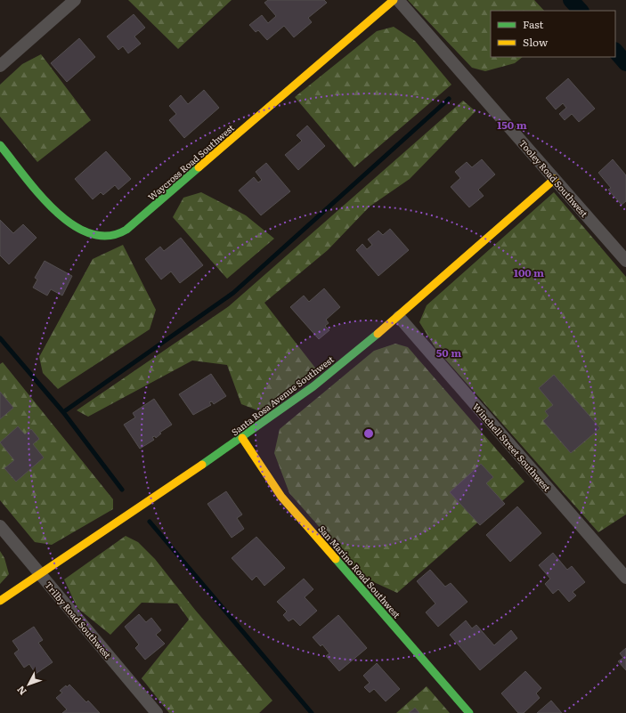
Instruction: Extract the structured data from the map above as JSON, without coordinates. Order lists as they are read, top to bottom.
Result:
{
  "streets": {
    "street": [
      "Waycross Road Southwest",
      "Tooley Road Southwest",
      "Santa Rosa Avenue Southwest",
      "Winchell Street Southwest",
      "San Marino Road Southwest",
      "Trilby Road Southwest"
    ]
  },
  "crossings": [
    ["Tooley Road Southwest", "Santa Rosa Avenue Southwest"],
    ["Santa Rosa Avenue Southwest", "Winchell Street Southwest"],
    ["Santa Rosa Avenue Southwest", "San Marino Road Southwest"],
    ["Santa Rosa Avenue Southwest", "Trilby Road Southwest"]
  ],
  "legend": ["Fast", "Slow"],
  "north": "bottom left",
  "rings": ["150 m", "100 m", "50 m"]
}
